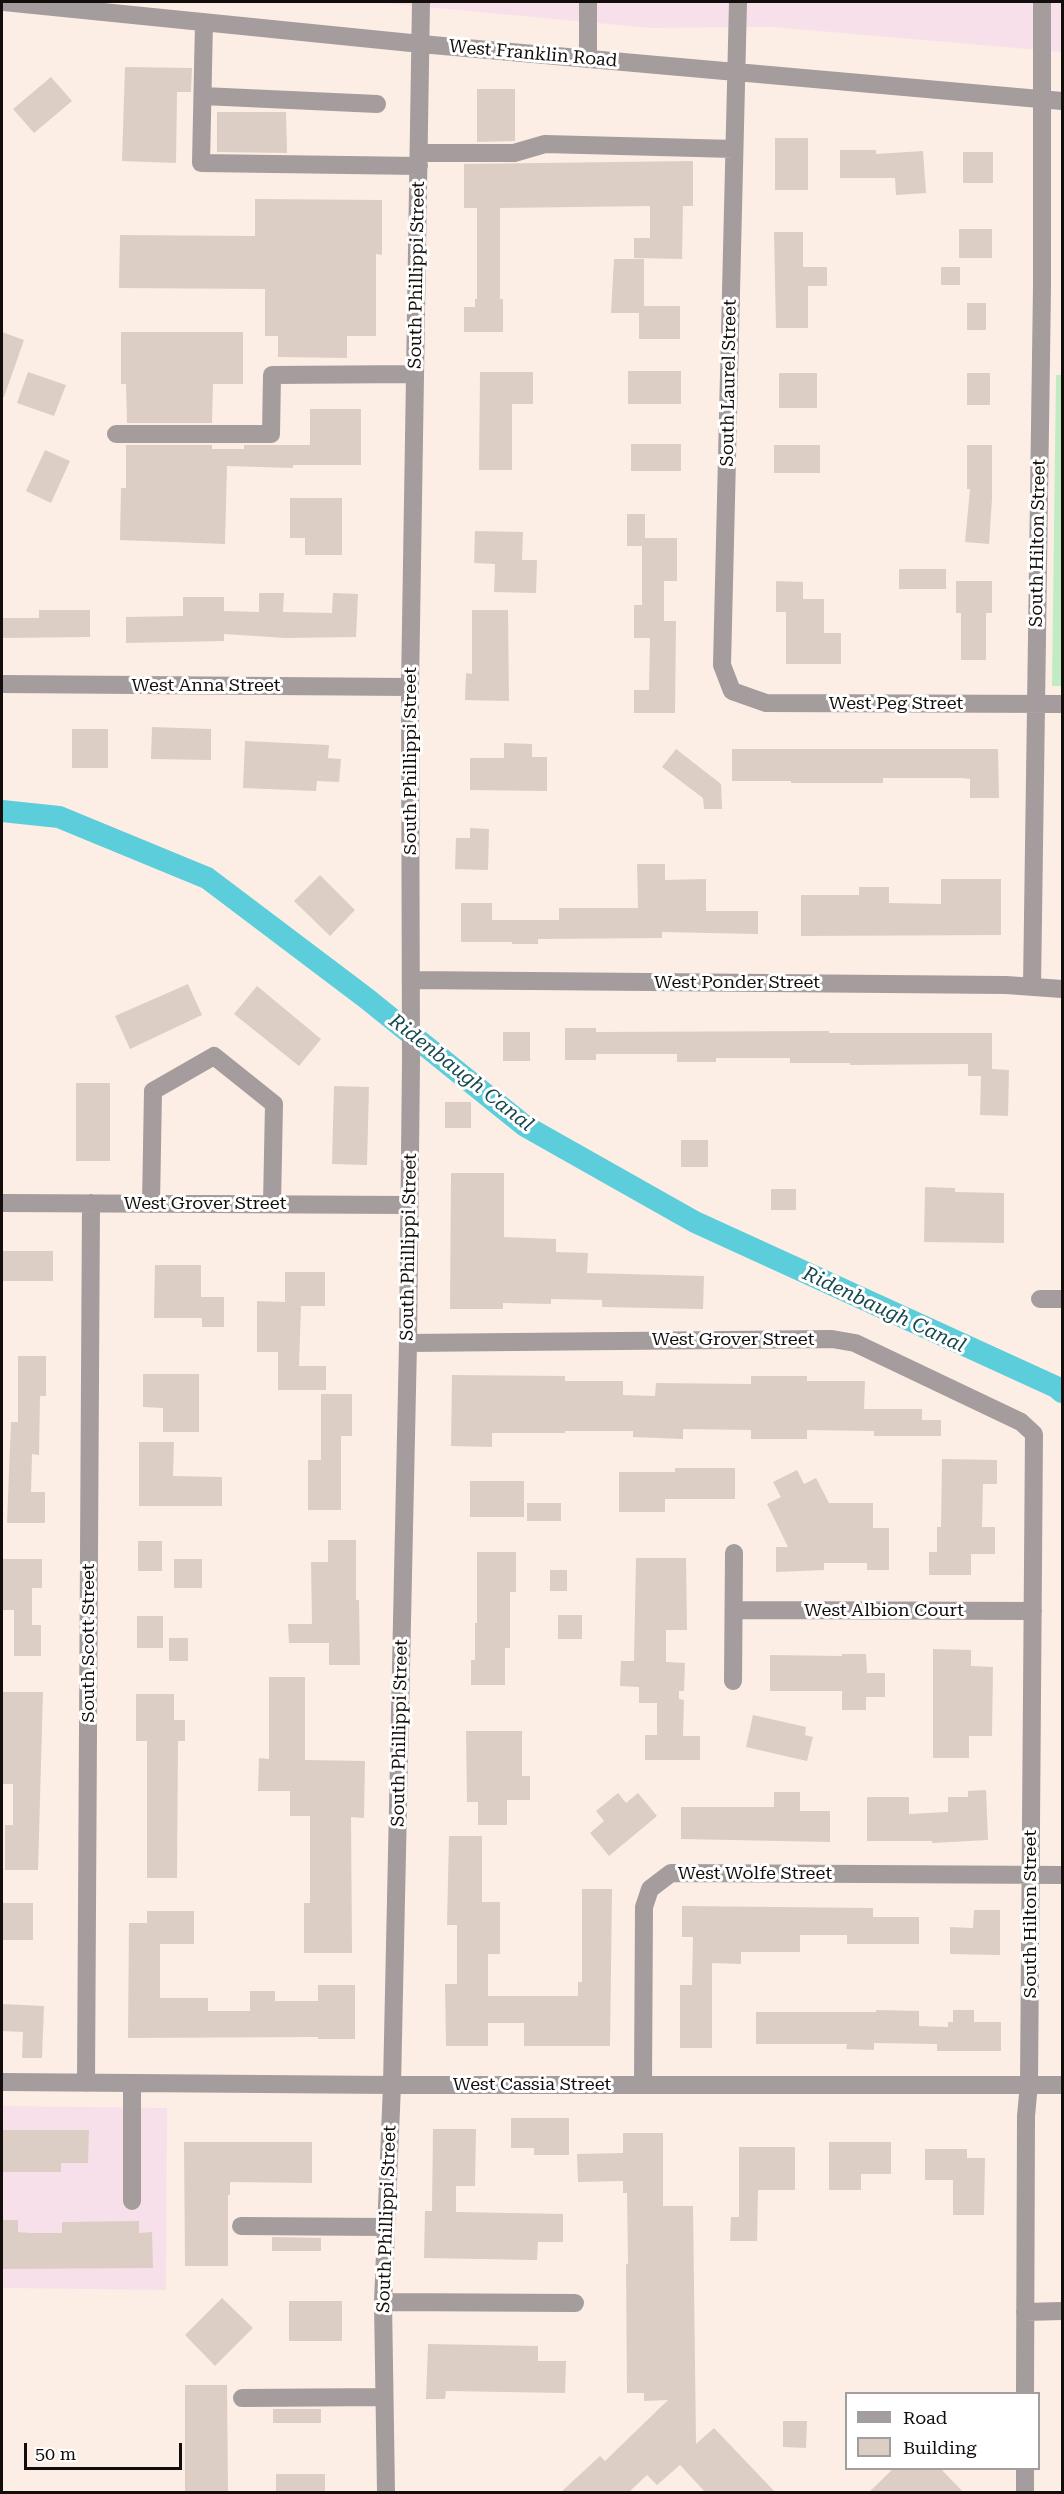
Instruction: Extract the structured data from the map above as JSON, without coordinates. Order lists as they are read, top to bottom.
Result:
{
  "streets": {
    "street": [
      "West Franklin Road",
      "South Phillippi Street",
      "South Laurel Street",
      "South Hilton Street",
      "West Anna Street",
      "West Peg Street",
      "West Ponder Street",
      "West Grover Street",
      "West Albion Court",
      "South Scott Street",
      "West Wolfe Street",
      "West Cassia Street"
    ]
  },
  "crossings": [
    ["West Franklin Road", "South Phillippi Street"],
    ["West Franklin Road", "South Laurel Street"],
    ["West Franklin Road", "South Hilton Street"],
    ["South Phillippi Street", "West Anna Street"],
    ["South Phillippi Street", "West Ponder Street"],
    ["South Phillippi Street", "West Grover Street"],
    ["South Phillippi Street", "West Cassia Street"],
    ["South Laurel Street", "West Peg Street"],
    ["South Hilton Street", "West Peg Street"],
    ["South Hilton Street", "West Ponder Street"],
    ["South Hilton Street", "West Grover Street"],
    ["South Hilton Street", "West Albion Court"],
    ["South Hilton Street", "West Wolfe Street"],
    ["South Hilton Street", "West Cassia Street"],
    ["West Grover Street", "South Scott Street"],
    ["South Scott Street", "West Cassia Street"],
    ["West Wolfe Street", "West Cassia Street"]
  ],
  "water": ["Ridenbaugh Canal"],
  "legend": ["Road", "Building"],
  "scale_bar": "50 m"
}
